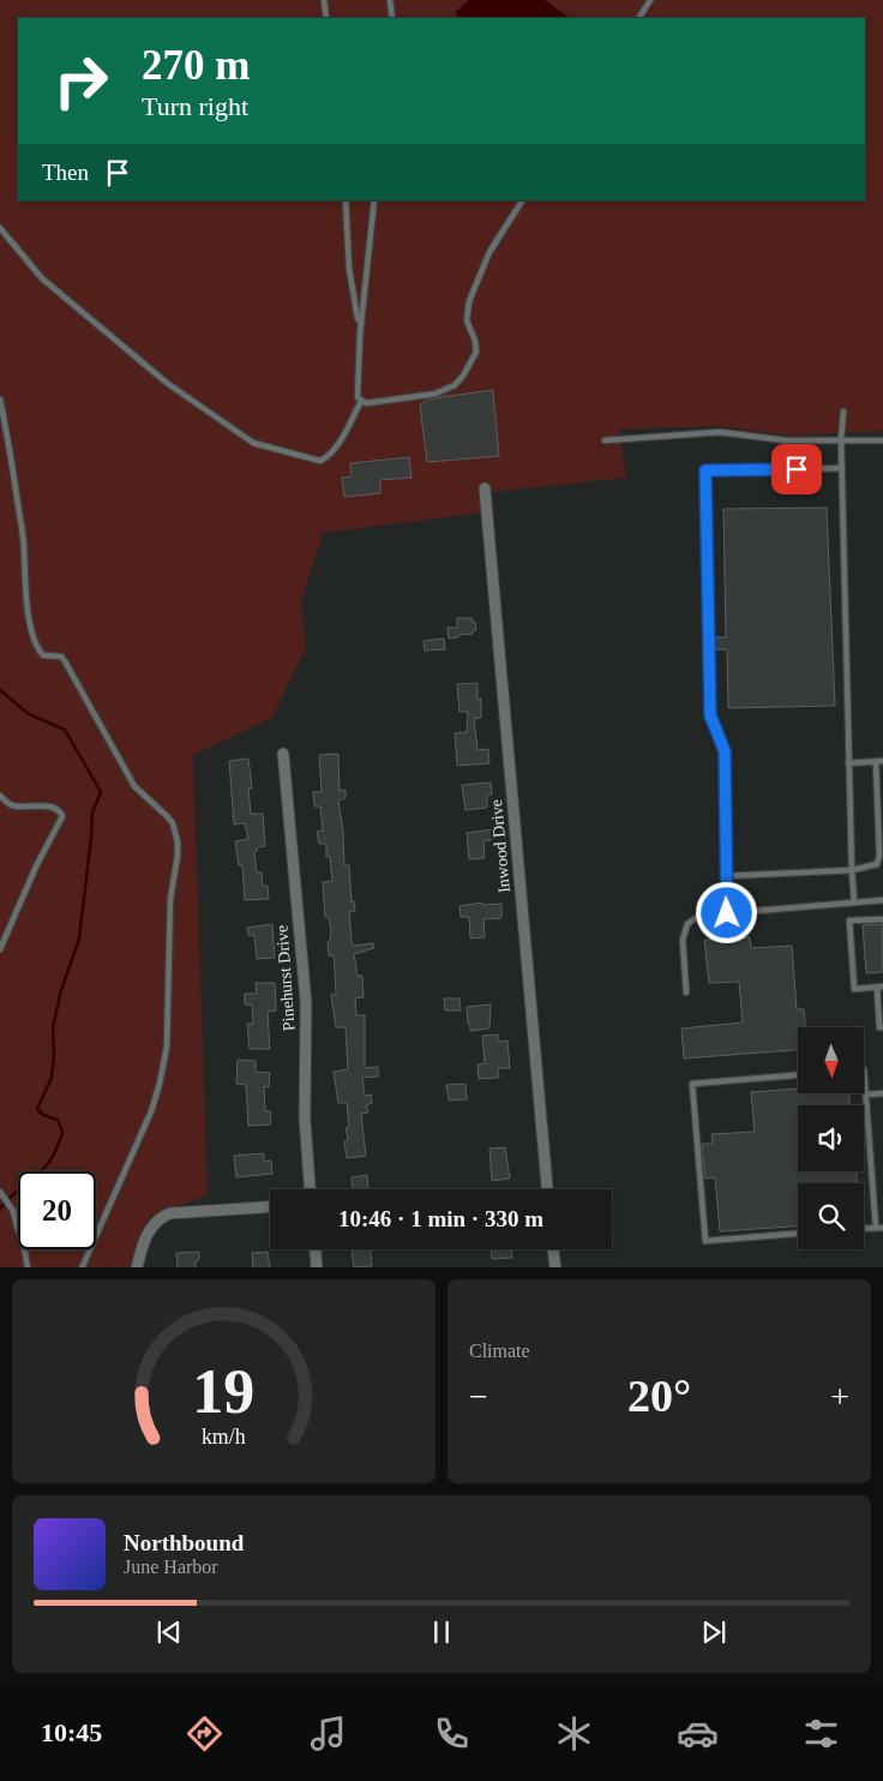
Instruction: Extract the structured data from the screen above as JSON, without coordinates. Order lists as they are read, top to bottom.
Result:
{
  "streets": {
    "street": ["Inwood Drive", "Pinehurst Drive"]
  },
  "north": "bottom",
  "page": {
    "turn": ["270 m", "Turn right"],
    "then": "Then",
    "limit": "20",
    "trip": "10:46 · 1 min · 330 m",
    "tile": "Climate",
    "heat": ["−", "20°", "+"],
    "song": ["Northbound", "June Harbor"],
    "tabs": "10:45",
    "gauge": ["19", "km/h"]
  }
}
